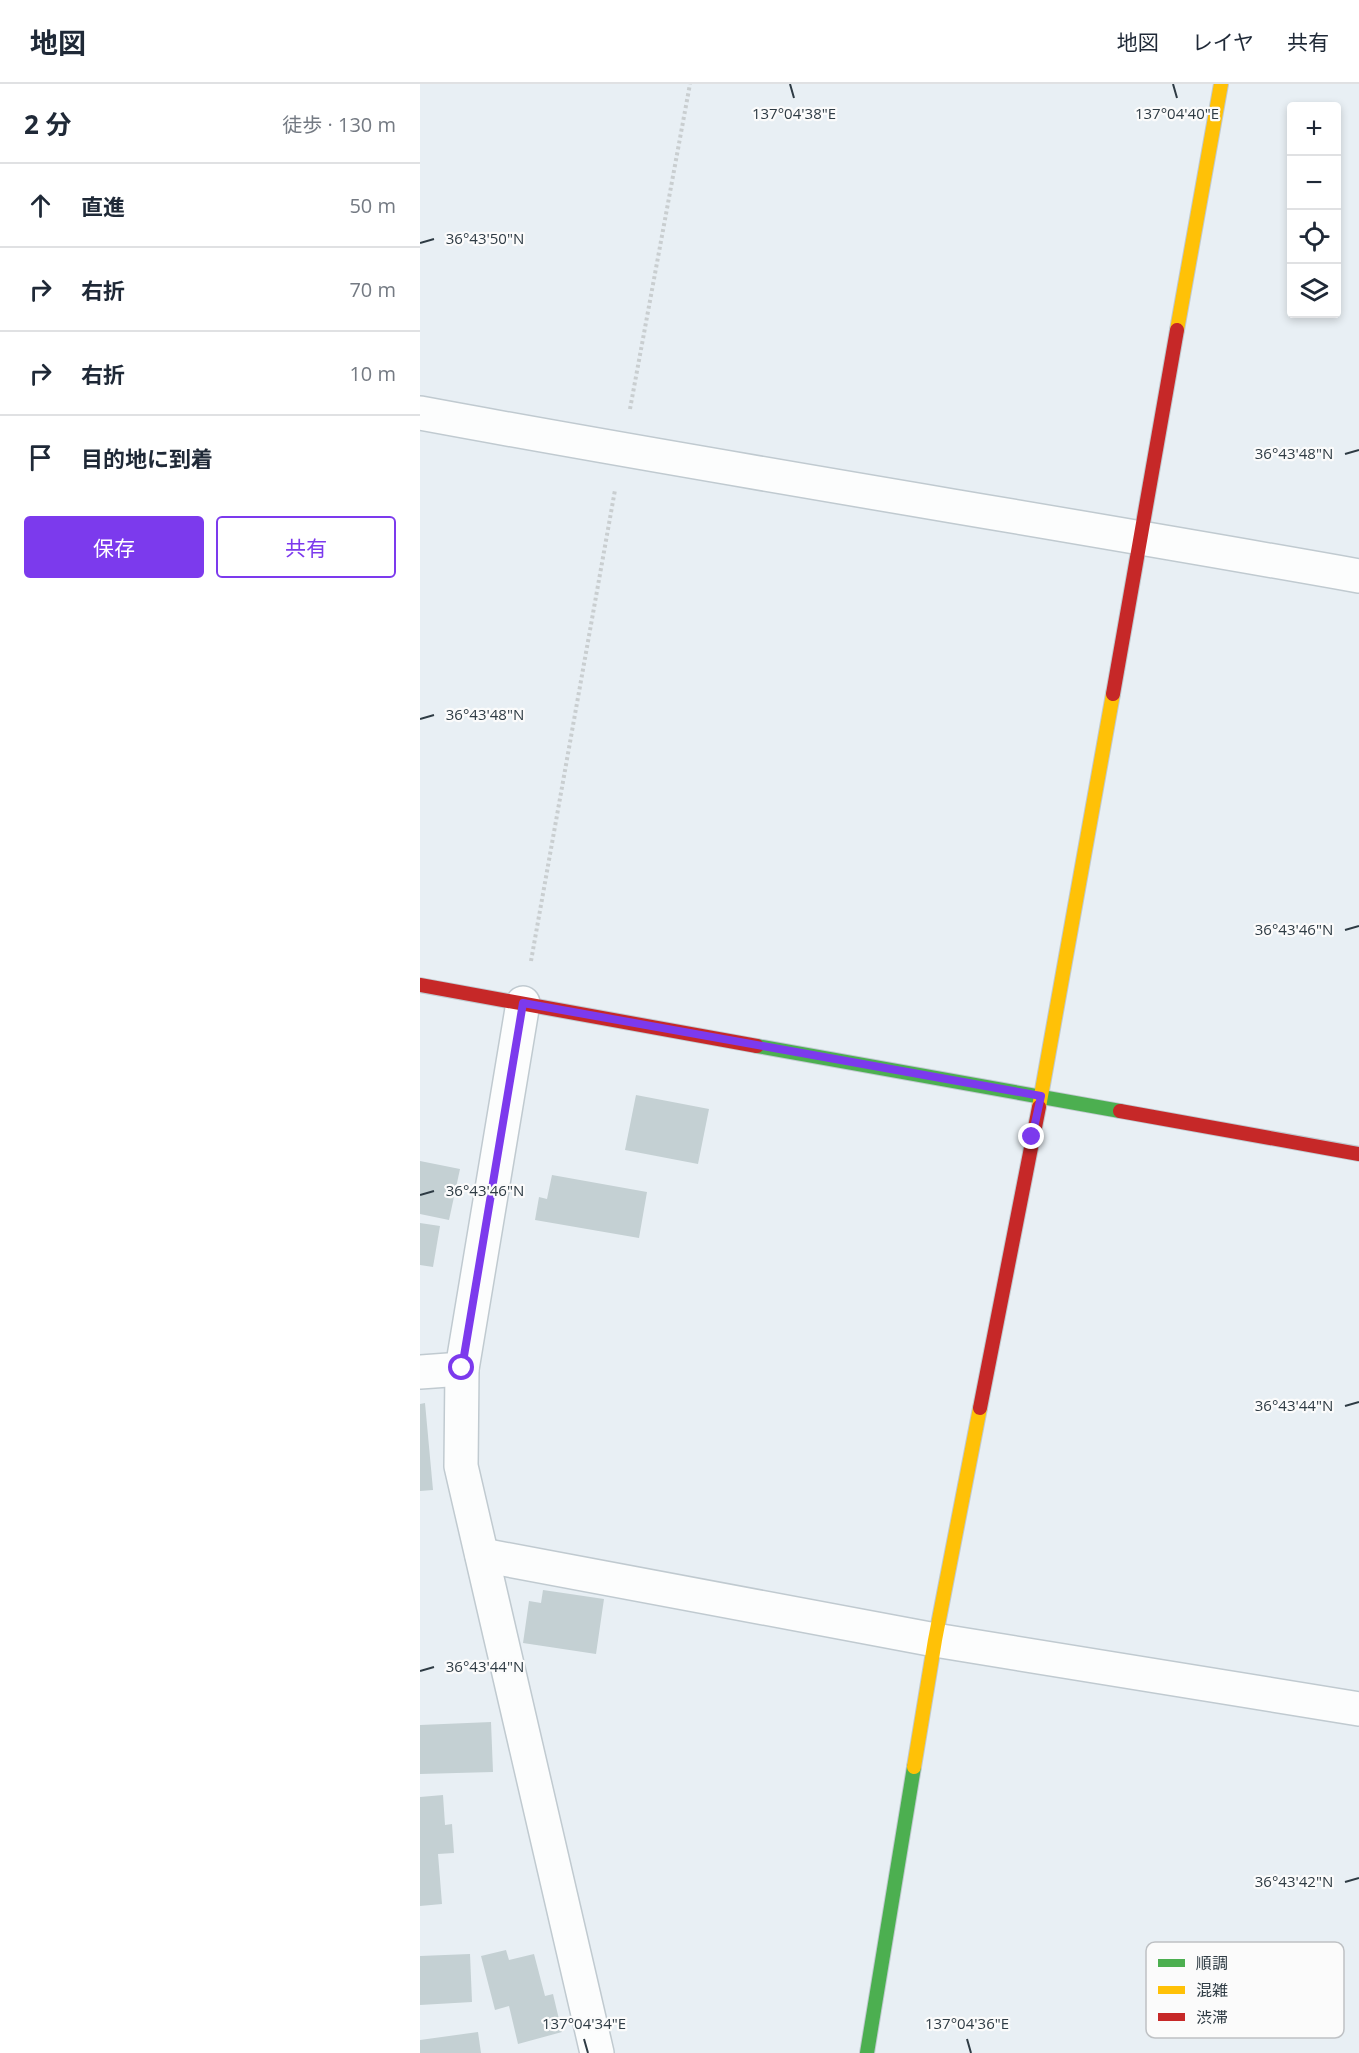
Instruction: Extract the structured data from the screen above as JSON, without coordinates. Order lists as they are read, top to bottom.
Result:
{
  "legend": ["順調", "混雑", "渋滞"],
  "page": {
    "header": "地図",
    "nav": ["地図", "レイヤ", "共有"],
    "heading": ["2 分", "徒歩 · 130 m"],
    "map_buttons": ["+", "−"],
    "list": [
      ["直進", "50 m"],
      ["右折", "70 m"],
      ["右折", "10 m"],
      "目的地に到着"
    ],
    "buttons": ["保存", "共有"]
  },
  "coordinates": [
    "137°04'38\"E",
    "137°04'40\"E",
    "36°43'50\"N",
    "36°43'48\"N",
    "36°43'46\"N",
    "36°43'44\"N",
    "36°43'42\"N",
    "137°04'34\"E",
    "137°04'36\"E"
  ]
}
